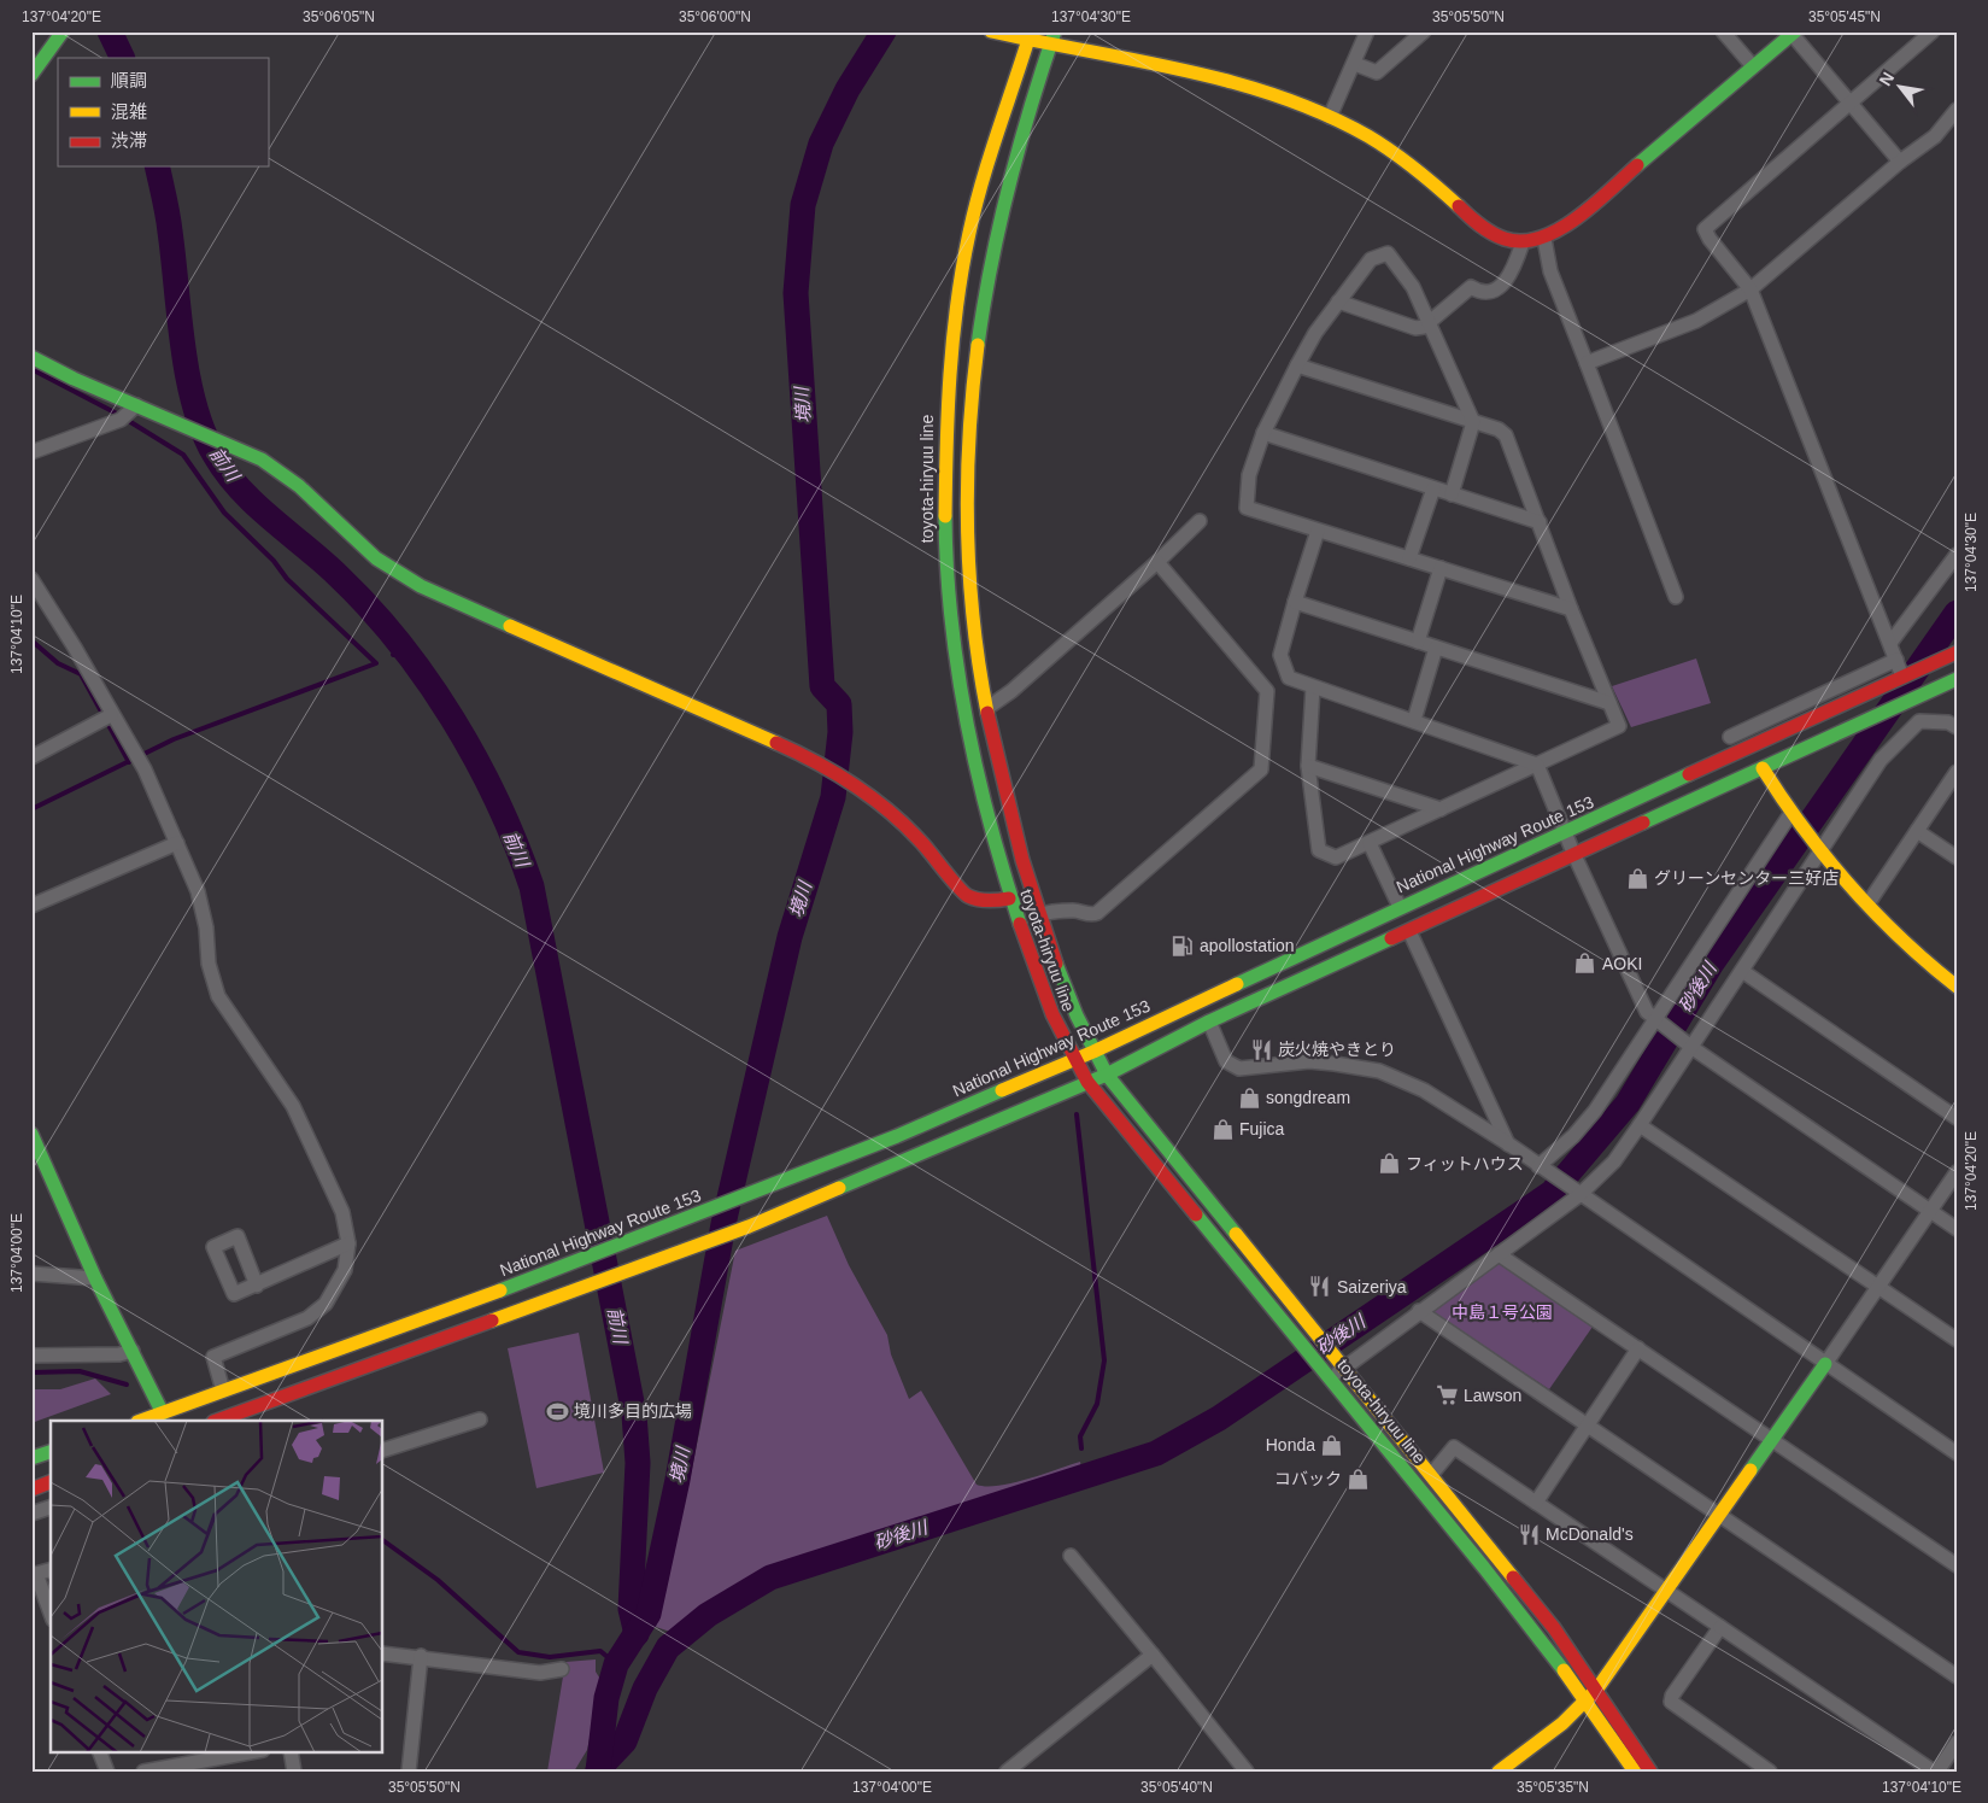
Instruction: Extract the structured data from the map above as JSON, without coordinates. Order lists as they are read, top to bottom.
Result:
{
  "streets": {
    "main road": ["toyota-hiryuu line", "National Highway Route 153"]
  },
  "crossings": [
    ["toyota-hiryuu line", "National Highway Route 153"]
  ],
  "water": ["境川", "前川", "砂後川"],
  "parks": ["中島１号公園"],
  "places": {
    "shop": [
      "グリーンセンター三好店",
      "AOKI",
      "songdream",
      "Fujica",
      "フィットハウス",
      "Honda",
      "コバック"
    ],
    "fuel station": ["apollostation"],
    "restaurant": ["炭火焼やきとり", "Saizeriya", "McDonald's"],
    "supermarket": ["Lawson"],
    "sports": ["境川多目的広場"]
  },
  "legend": ["順調", "混雑", "渋滞"],
  "north": "top left",
  "coordinates": [
    "137°04'20\"E",
    "35°06'05\"N",
    "35°06'00\"N",
    "137°04'30\"E",
    "35°05'50\"N",
    "35°05'45\"N",
    "137°04'10\"E",
    "137°04'00\"E",
    "35°05'40\"N",
    "35°05'35\"N"
  ]
}
